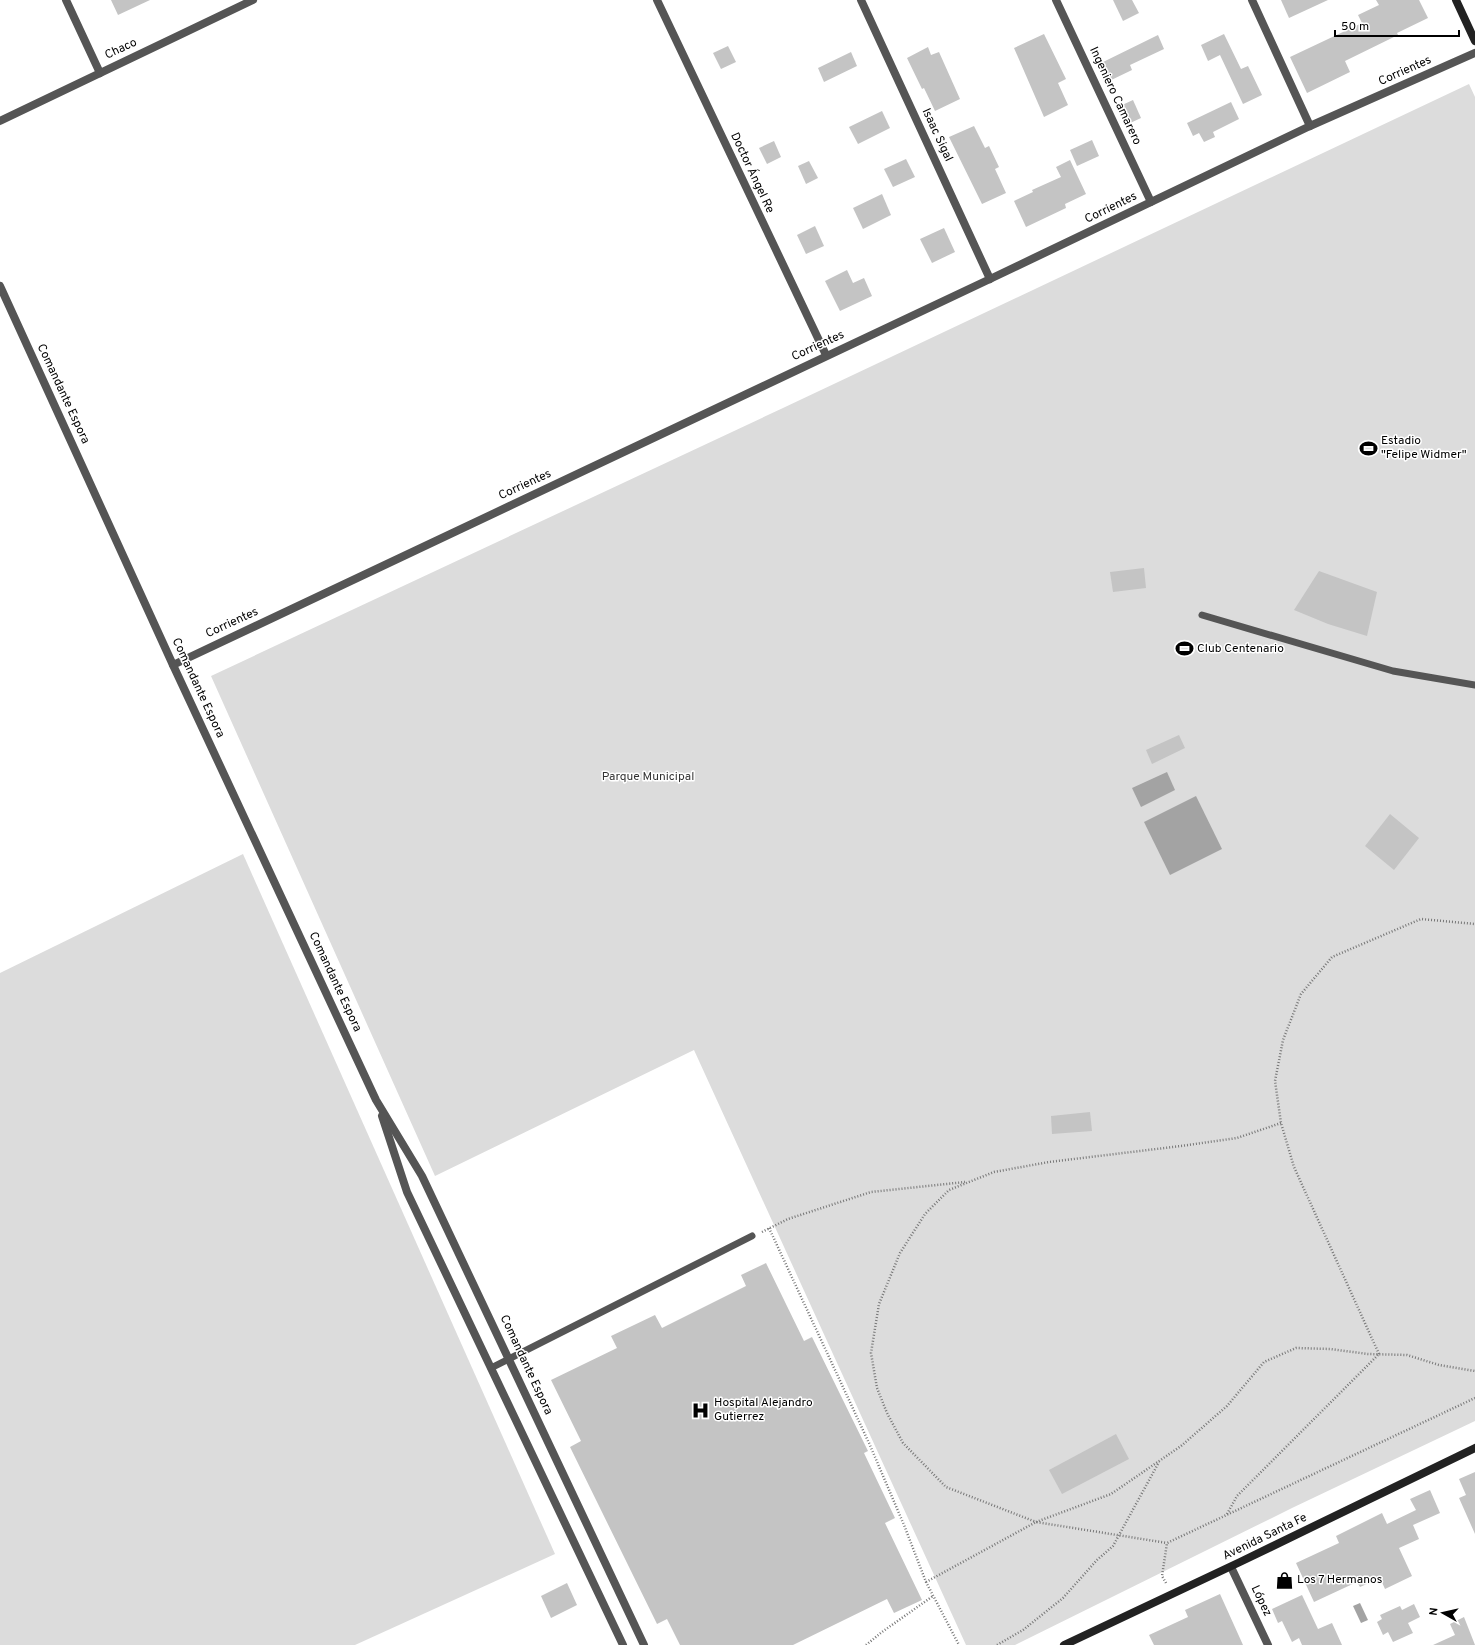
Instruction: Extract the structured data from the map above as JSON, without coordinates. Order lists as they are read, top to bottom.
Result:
{
  "streets": {
    "main road": ["Avenida Santa Fe"],
    "street": [
      "Chaco",
      "Corrientes",
      "Ingeniero Camarero",
      "Isaac Sigal",
      "Doctor Ángel Re",
      "Comandante Espora",
      "López"
    ]
  },
  "crossings": [
    ["Corrientes", "Ingeniero Camarero"],
    ["Corrientes", "Isaac Sigal"],
    ["Corrientes", "Doctor Ángel Re"],
    ["Corrientes", "Comandante Espora"],
    ["Avenida Santa Fe", "López"]
  ],
  "parks": ["Parque Municipal"],
  "places": {
    "sports": ["Estadio \"Felipe Widmer\"", "Club Centenario"],
    "hospital": ["Hospital Alejandro Gutierrez"],
    "shop": ["Los 7 Hermanos"]
  },
  "scale_bar": "50 m",
  "north": "left"
}
